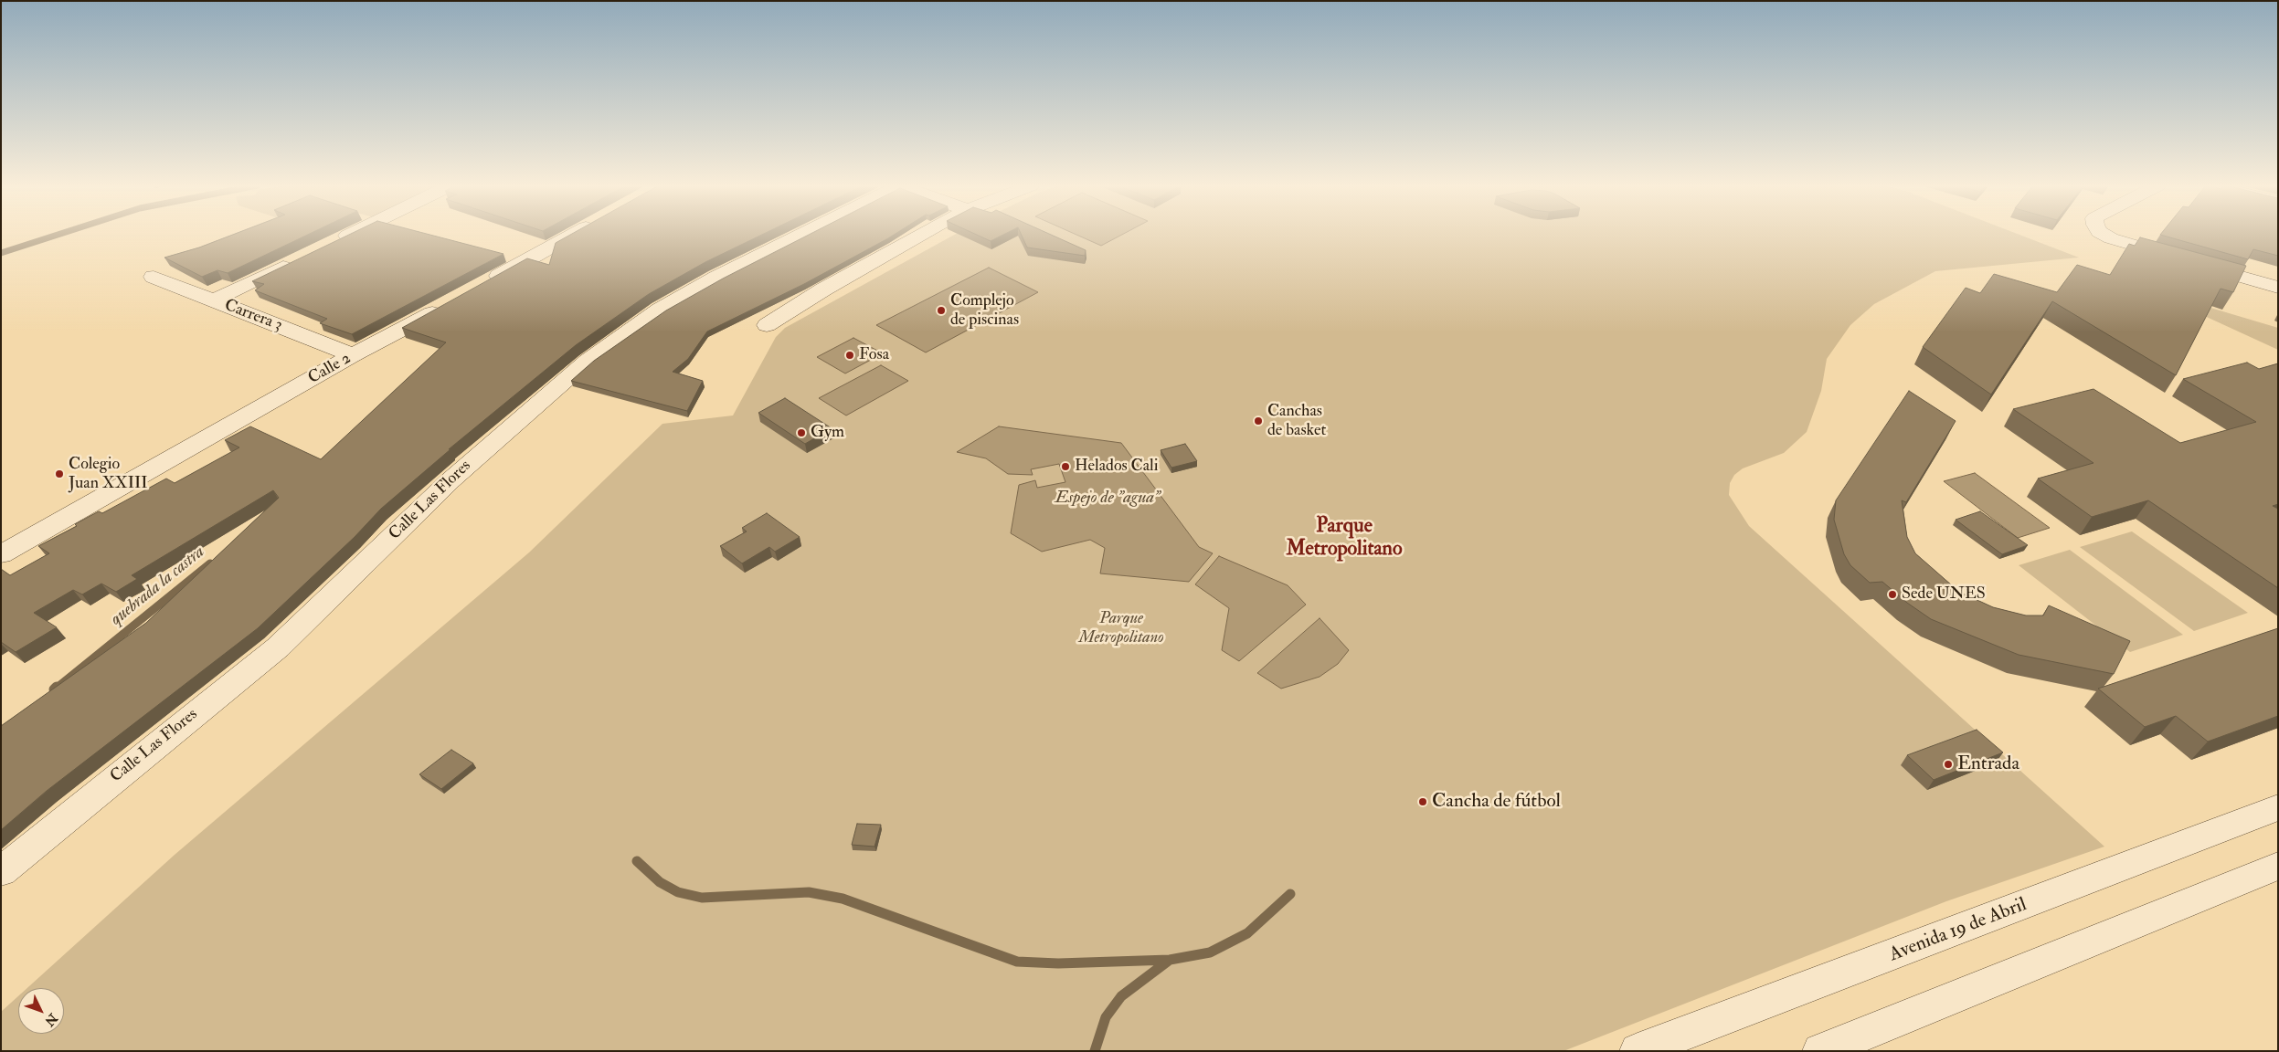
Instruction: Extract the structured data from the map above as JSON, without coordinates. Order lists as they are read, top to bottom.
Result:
{
  "streets": {
    "street": [
      "Carrera 3",
      "Calle 2",
      "Calle Las Flores",
      "Avenida 19 de Abril"
    ]
  },
  "crossings": [
    ["Carrera 3", "Calle 2"]
  ],
  "districts": ["Parque Metropolitano"],
  "water": ["Espejo de \"agua\"", "quebrada la castra"],
  "parks": ["Parque Metropolitano"],
  "places": [
    "Complejo de piscinas",
    "Fosa",
    "Canchas de basket",
    "Gym",
    "Helados Cali",
    "Colegio Juan XXIII",
    "Sede UNES",
    "Entrada",
    "Cancha de fútbol"
  ],
  "north": "bottom right"
}
